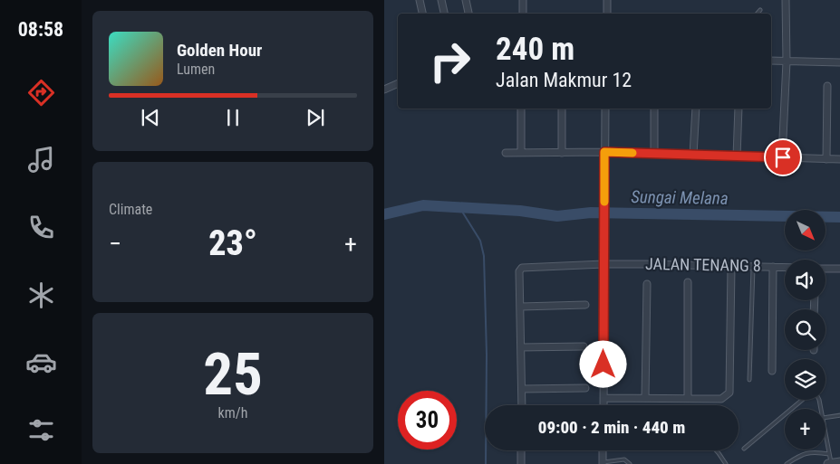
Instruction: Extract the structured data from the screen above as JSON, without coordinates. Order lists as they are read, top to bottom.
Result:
{
  "streets": {
    "street": ["JALAN TENANG 8"]
  },
  "water": ["Sungai Melana"],
  "north": "bottom right",
  "page": {
    "tabs": "08:58",
    "turn": ["240 m", "Jalan Makmur 12"],
    "song": ["Golden Hour", "Lumen"],
    "tile": [
      "Climate",
      ["25", "km/h"]
    ],
    "map_buttons": "+",
    "heat": ["−", "23°", "+"],
    "limit": "30",
    "trip": "09:00 · 2 min · 440 m"
  }
}
